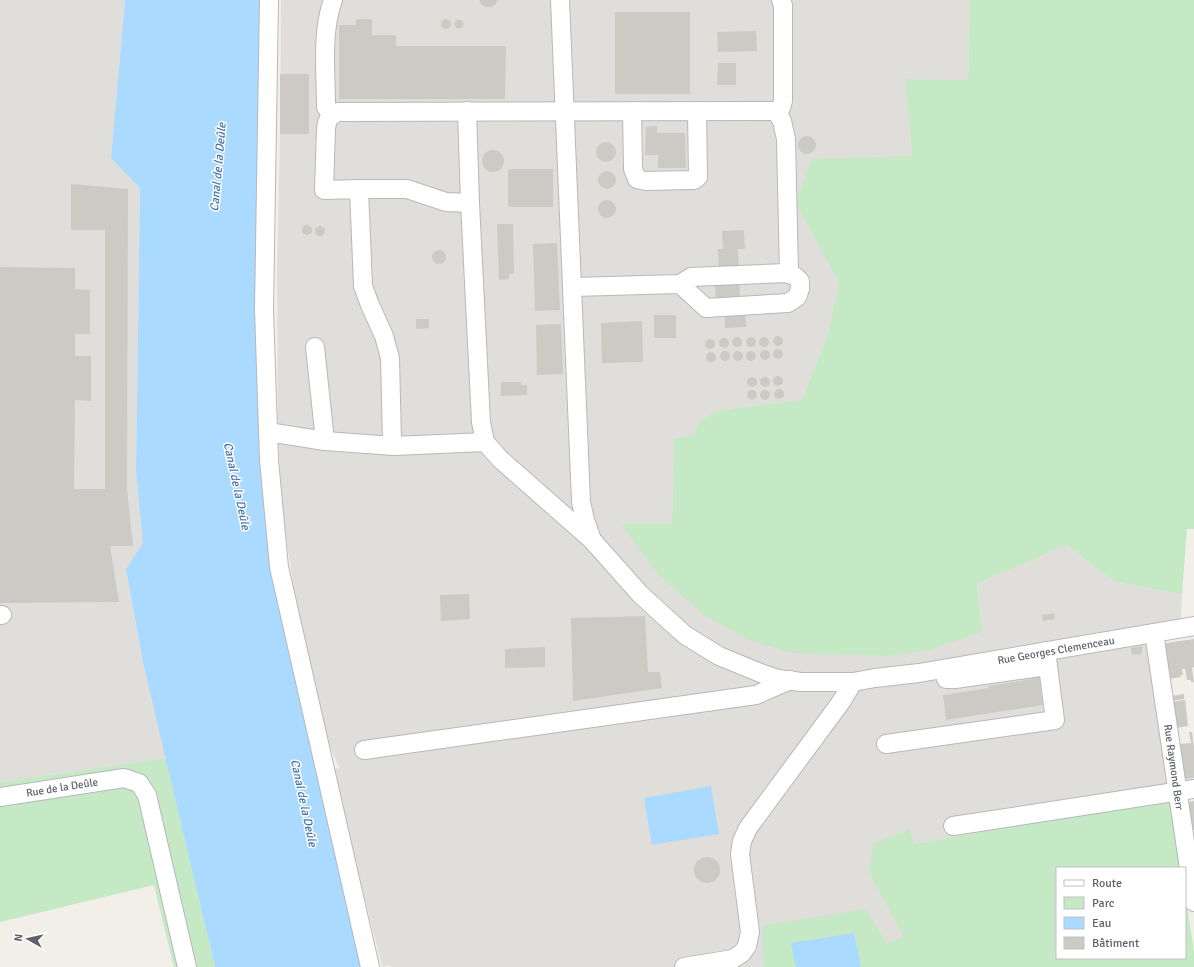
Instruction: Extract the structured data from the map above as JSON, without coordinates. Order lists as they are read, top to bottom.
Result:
{
  "streets": {
    "street": ["Rue Georges Clemenceau", "Rue Raymond Berr", "Rue de la Deûle"]
  },
  "crossings": [
    ["Rue Georges Clemenceau", "Rue Raymond Berr"]
  ],
  "water": ["Canal de la Deûle"],
  "legend": [
    "Route",
    "Parc",
    "Eau",
    "Bâtiment"
  ],
  "north": "left"
}
